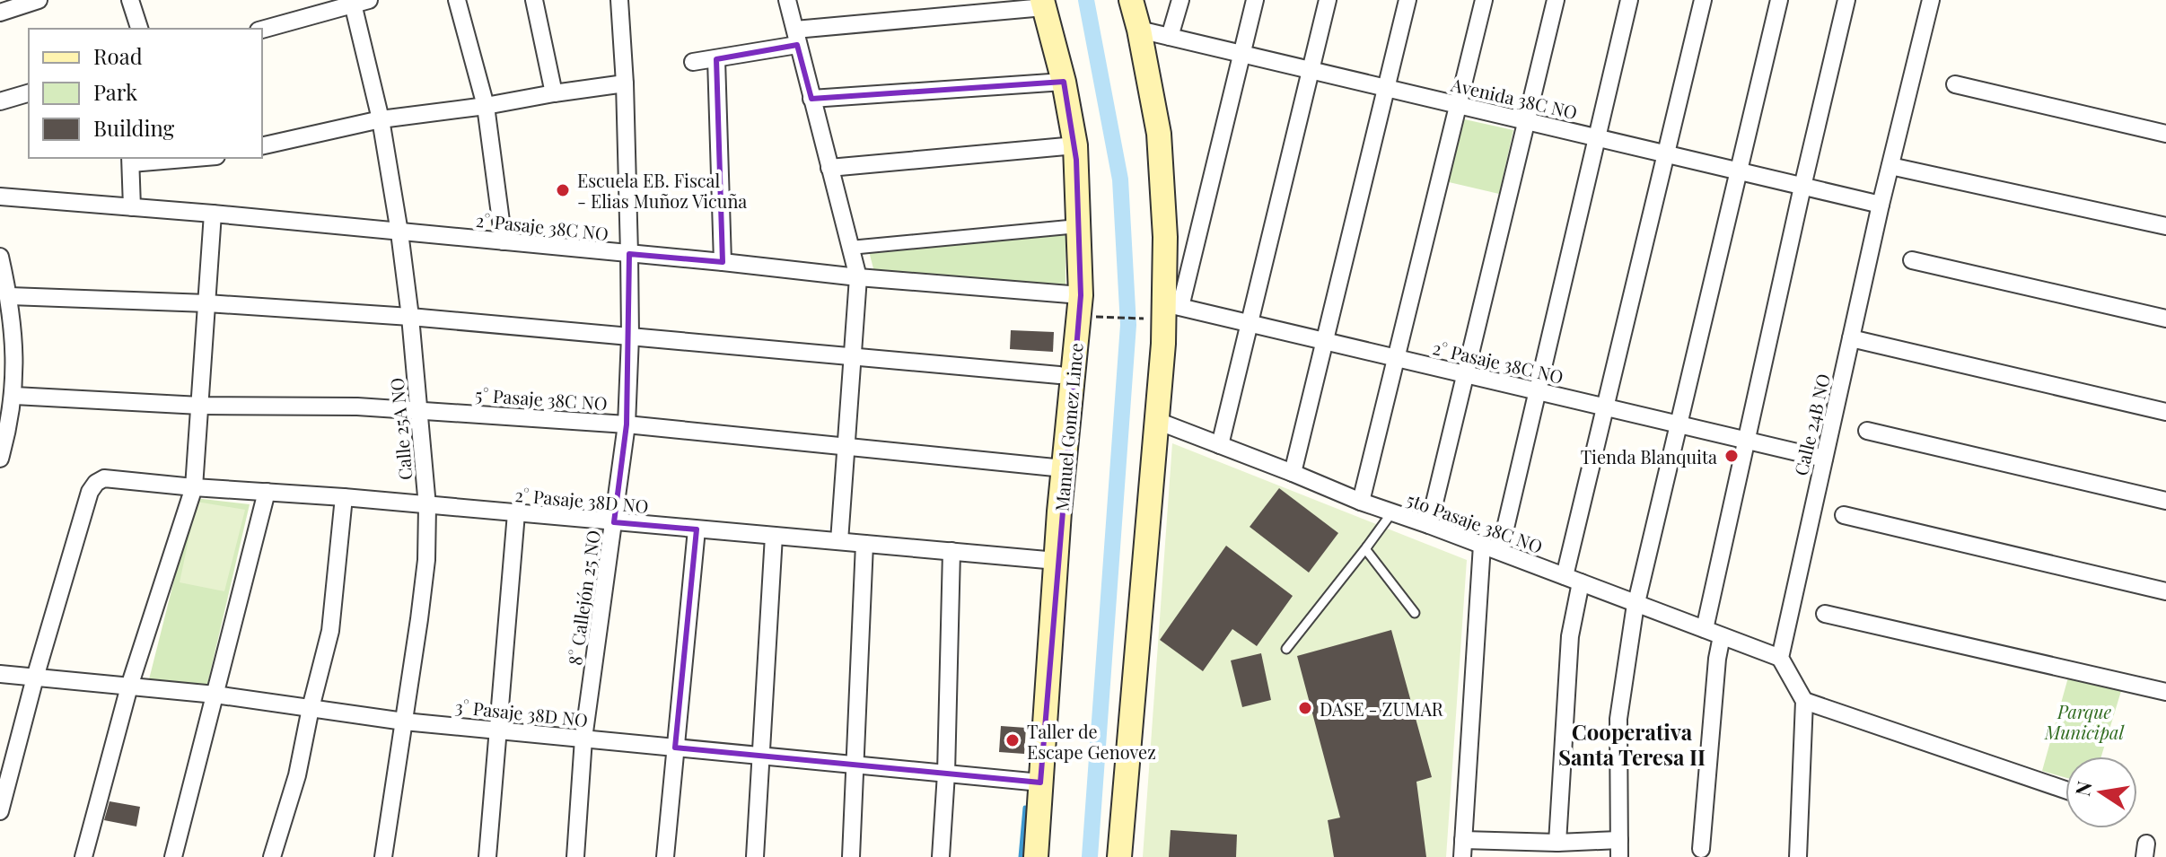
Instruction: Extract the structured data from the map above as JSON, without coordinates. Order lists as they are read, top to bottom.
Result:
{
  "streets": {
    "main road": ["Manuel Gomez Lince"],
    "street": [
      "Avenida 38C NO",
      "2° Pasaje 38C NO",
      "5° Pasaje 38C NO",
      "Calle 24B NO",
      "Calle 25A NO",
      "2° Pasaje 38D NO",
      "5to Pasaje 38C NO",
      "8° Callejón 25 NO",
      "3° Pasaje 38D NO"
    ]
  },
  "crossings": [
    ["Avenida 38C NO", "Calle 24B NO"],
    ["2° Pasaje 38C NO", "Calle 24B NO"],
    ["2° Pasaje 38C NO", "Manuel Gomez Lince"],
    ["2° Pasaje 38C NO", "Calle 25A NO"],
    ["2° Pasaje 38C NO", "8° Callejón 25 NO"],
    ["5° Pasaje 38C NO", "Manuel Gomez Lince"],
    ["5° Pasaje 38C NO", "Calle 25A NO"],
    ["5° Pasaje 38C NO", "8° Callejón 25 NO"],
    ["Calle 24B NO", "5to Pasaje 38C NO"],
    ["Manuel Gomez Lince", "2° Pasaje 38D NO"],
    ["Manuel Gomez Lince", "3° Pasaje 38D NO"],
    ["Calle 25A NO", "2° Pasaje 38D NO"],
    ["Calle 25A NO", "3° Pasaje 38D NO"],
    ["2° Pasaje 38D NO", "8° Callejón 25 NO"],
    ["2° Pasaje 38D NO", "3° Pasaje 38D NO"],
    ["8° Callejón 25 NO", "3° Pasaje 38D NO"]
  ],
  "districts": ["Cooperativa Santa Teresa II"],
  "parks": ["Parque Municipal"],
  "places": [
    "Escuela EB. Fiscal - Elias Muñoz Vicuña",
    "Tienda Blanquita",
    "DASE - ZUMAR",
    "Taller de Escape Genovez"
  ],
  "legend": ["Road", "Park", "Building"],
  "north": "left"
}
